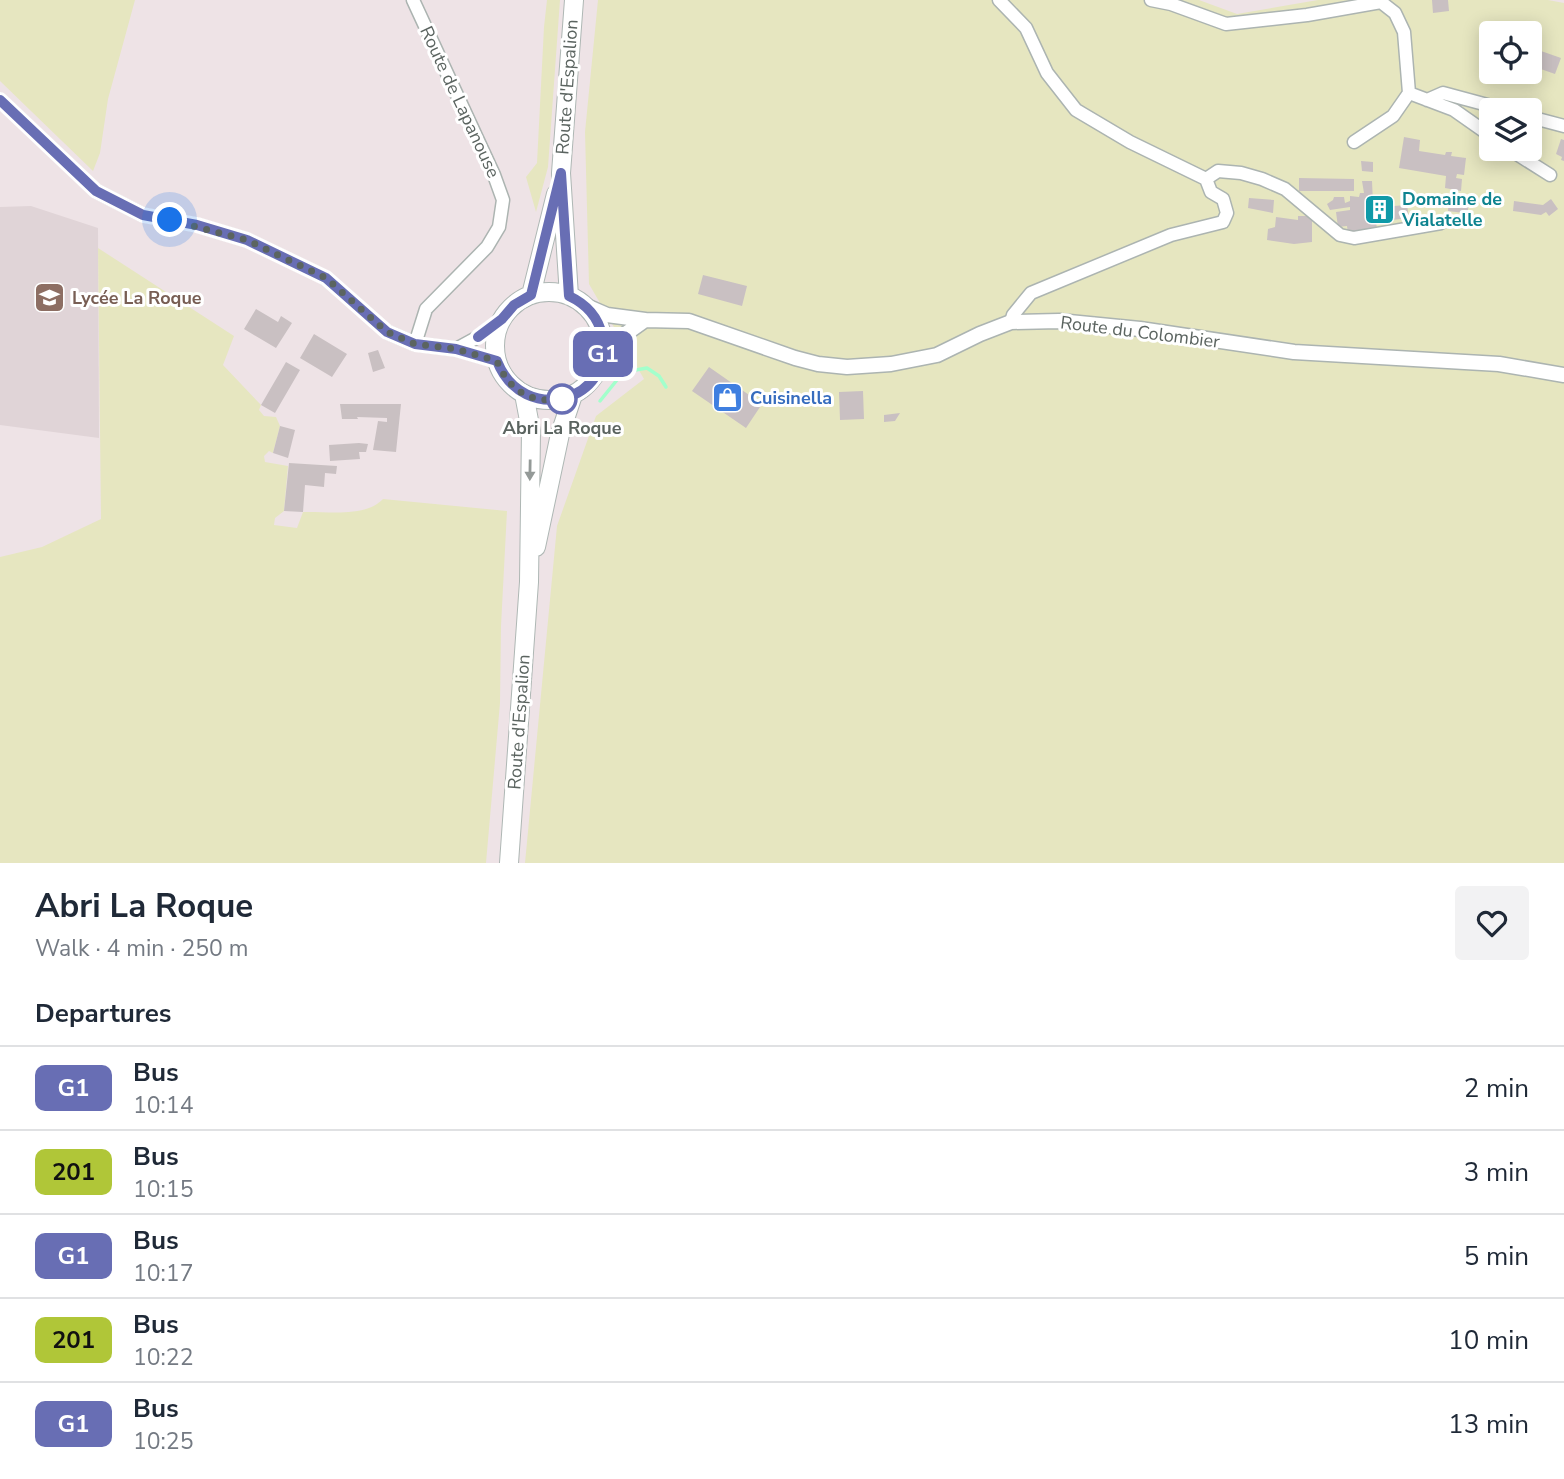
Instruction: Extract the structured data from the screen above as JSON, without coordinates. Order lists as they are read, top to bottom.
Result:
{
  "streets": {
    "main road": ["Route d'Espalion"],
    "street": ["Route de Lapanouse", "Route du Colombier"]
  },
  "crossings": [
    ["Route d'Espalion", "Route du Colombier"]
  ],
  "places": {
    "building": ["Domaine de Vialatelle"],
    "school or university": ["Lycée La Roque"],
    "shop": ["Cuisinella"],
    "other": ["Abri La Roque"]
  },
  "lines": ["bus line G1"],
  "page": {
    "on_map": "G1",
    "heading": [
      ["Abri La Roque", "Walk · 4 min · 250 m"],
      "Departures"
    ],
    "list": [
      {
        "mark": "G1",
        "name": "Bus",
        "note": "10:14",
        "value": "2 min"
      },
      {
        "mark": "201",
        "name": "Bus",
        "note": "10:15",
        "value": "3 min"
      },
      {
        "mark": "G1",
        "name": "Bus",
        "note": "10:17",
        "value": "5 min"
      },
      {
        "mark": "201",
        "name": "Bus",
        "note": "10:22",
        "value": "10 min"
      },
      {
        "mark": "G1",
        "name": "Bus",
        "note": "10:25",
        "value": "13 min"
      }
    ]
  }
}
